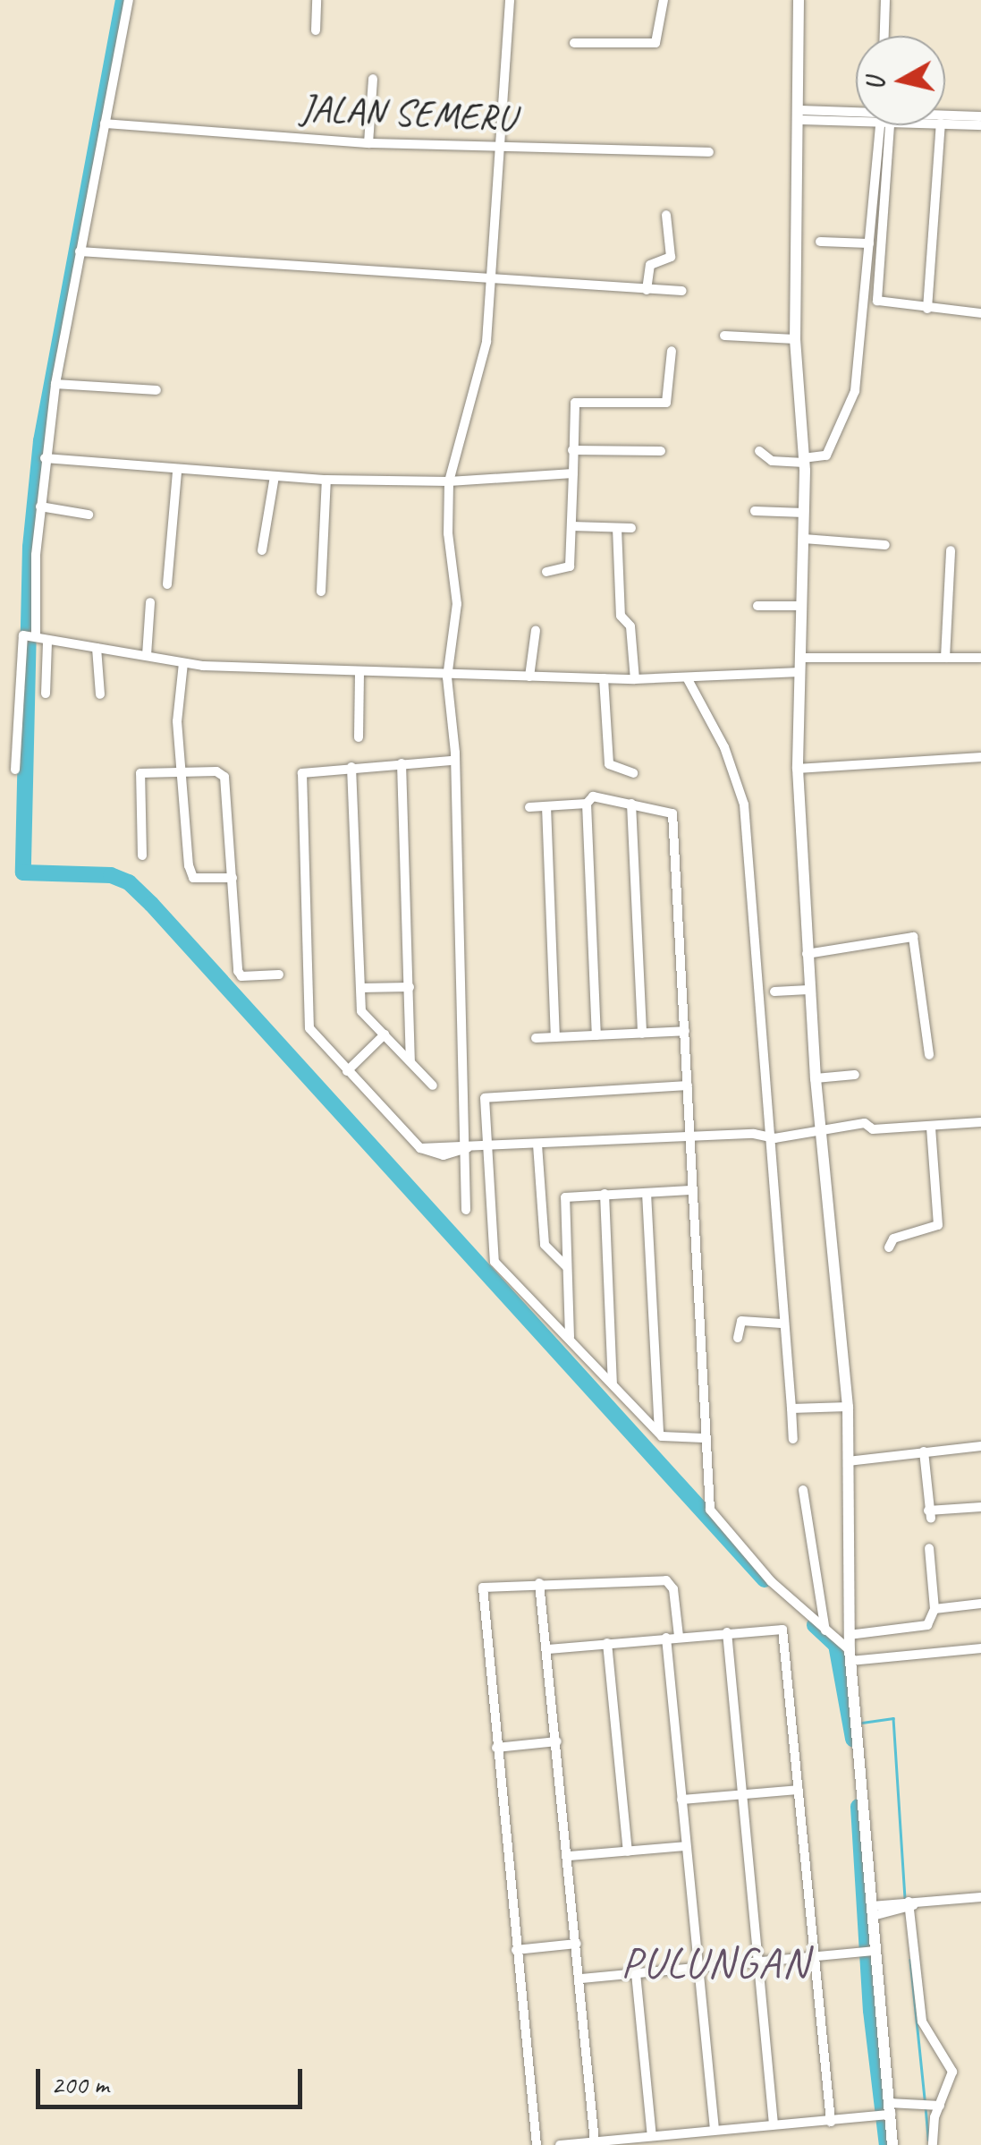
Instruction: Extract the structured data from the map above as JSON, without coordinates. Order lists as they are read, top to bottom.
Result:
{
  "streets": {
    "street": ["JALAN SEMERU"]
  },
  "districts": ["PULUNGAN"],
  "scale_bar": "200 m",
  "north": "left"
}
